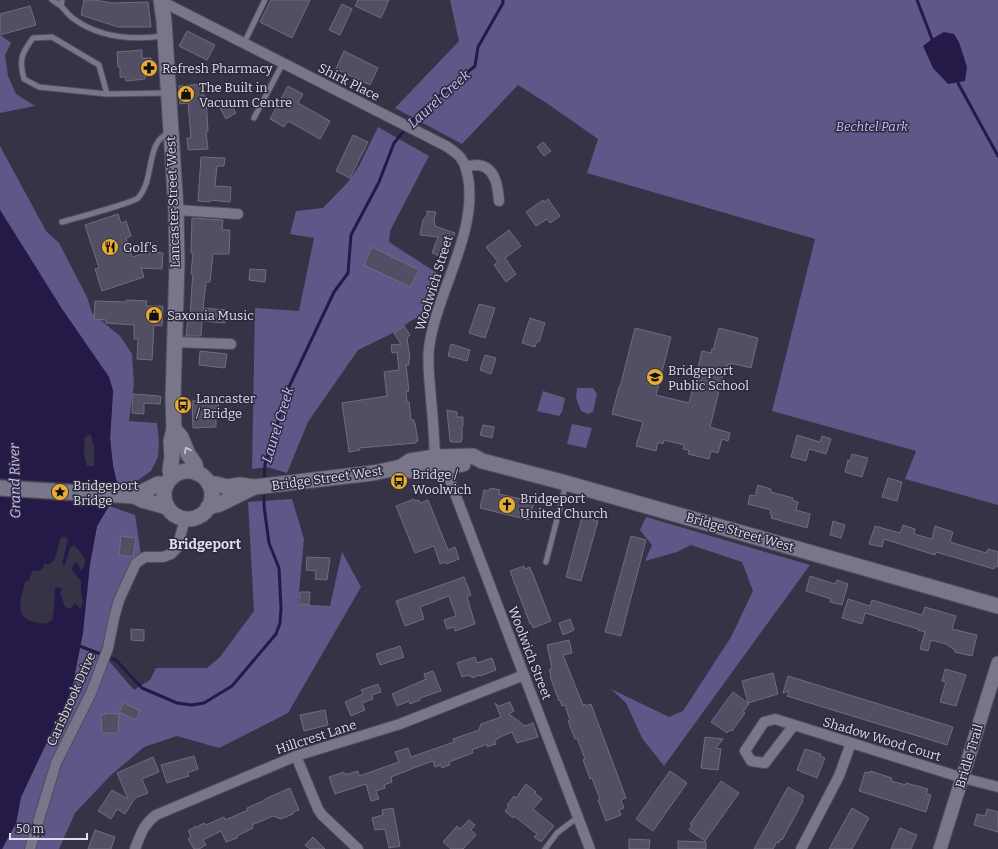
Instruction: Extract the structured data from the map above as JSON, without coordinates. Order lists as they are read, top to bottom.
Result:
{
  "streets": {
    "main road": ["Lancaster Street West", "Bridge Street West"],
    "street": [
      "Shirk Place",
      "Woolwich Street",
      "Carisbrook Drive",
      "Hillcrest Lane",
      "Shadow Wood Court",
      "Bridle Trail"
    ]
  },
  "crossings": [
    ["Shirk Place", "Lancaster Street West"],
    ["Shirk Place", "Woolwich Street"],
    ["Lancaster Street West", "Bridge Street West"],
    ["Lancaster Street West", "Carisbrook Drive"],
    ["Woolwich Street", "Bridge Street West"],
    ["Woolwich Street", "Hillcrest Lane"],
    ["Bridge Street West", "Carisbrook Drive"],
    ["Shadow Wood Court", "Bridle Trail"]
  ],
  "districts": ["Bridgeport"],
  "water": ["Laurel Creek", "Grand River"],
  "parks": ["Bechtel Park"],
  "places": {
    "pharmacy": ["Refresh Pharmacy"],
    "shop": ["The Built in Vacuum Centre", "Saxonia Music"],
    "restaurant": ["Golf's"],
    "school or university": ["Bridgeport Public School"],
    "bus stop": ["Lancaster / Bridge", "Bridge / Woolwich"],
    "place": ["Bridgeport Bridge"],
    "church": ["Bridgeport United Church"]
  },
  "scale_bar": "50 m"
}
